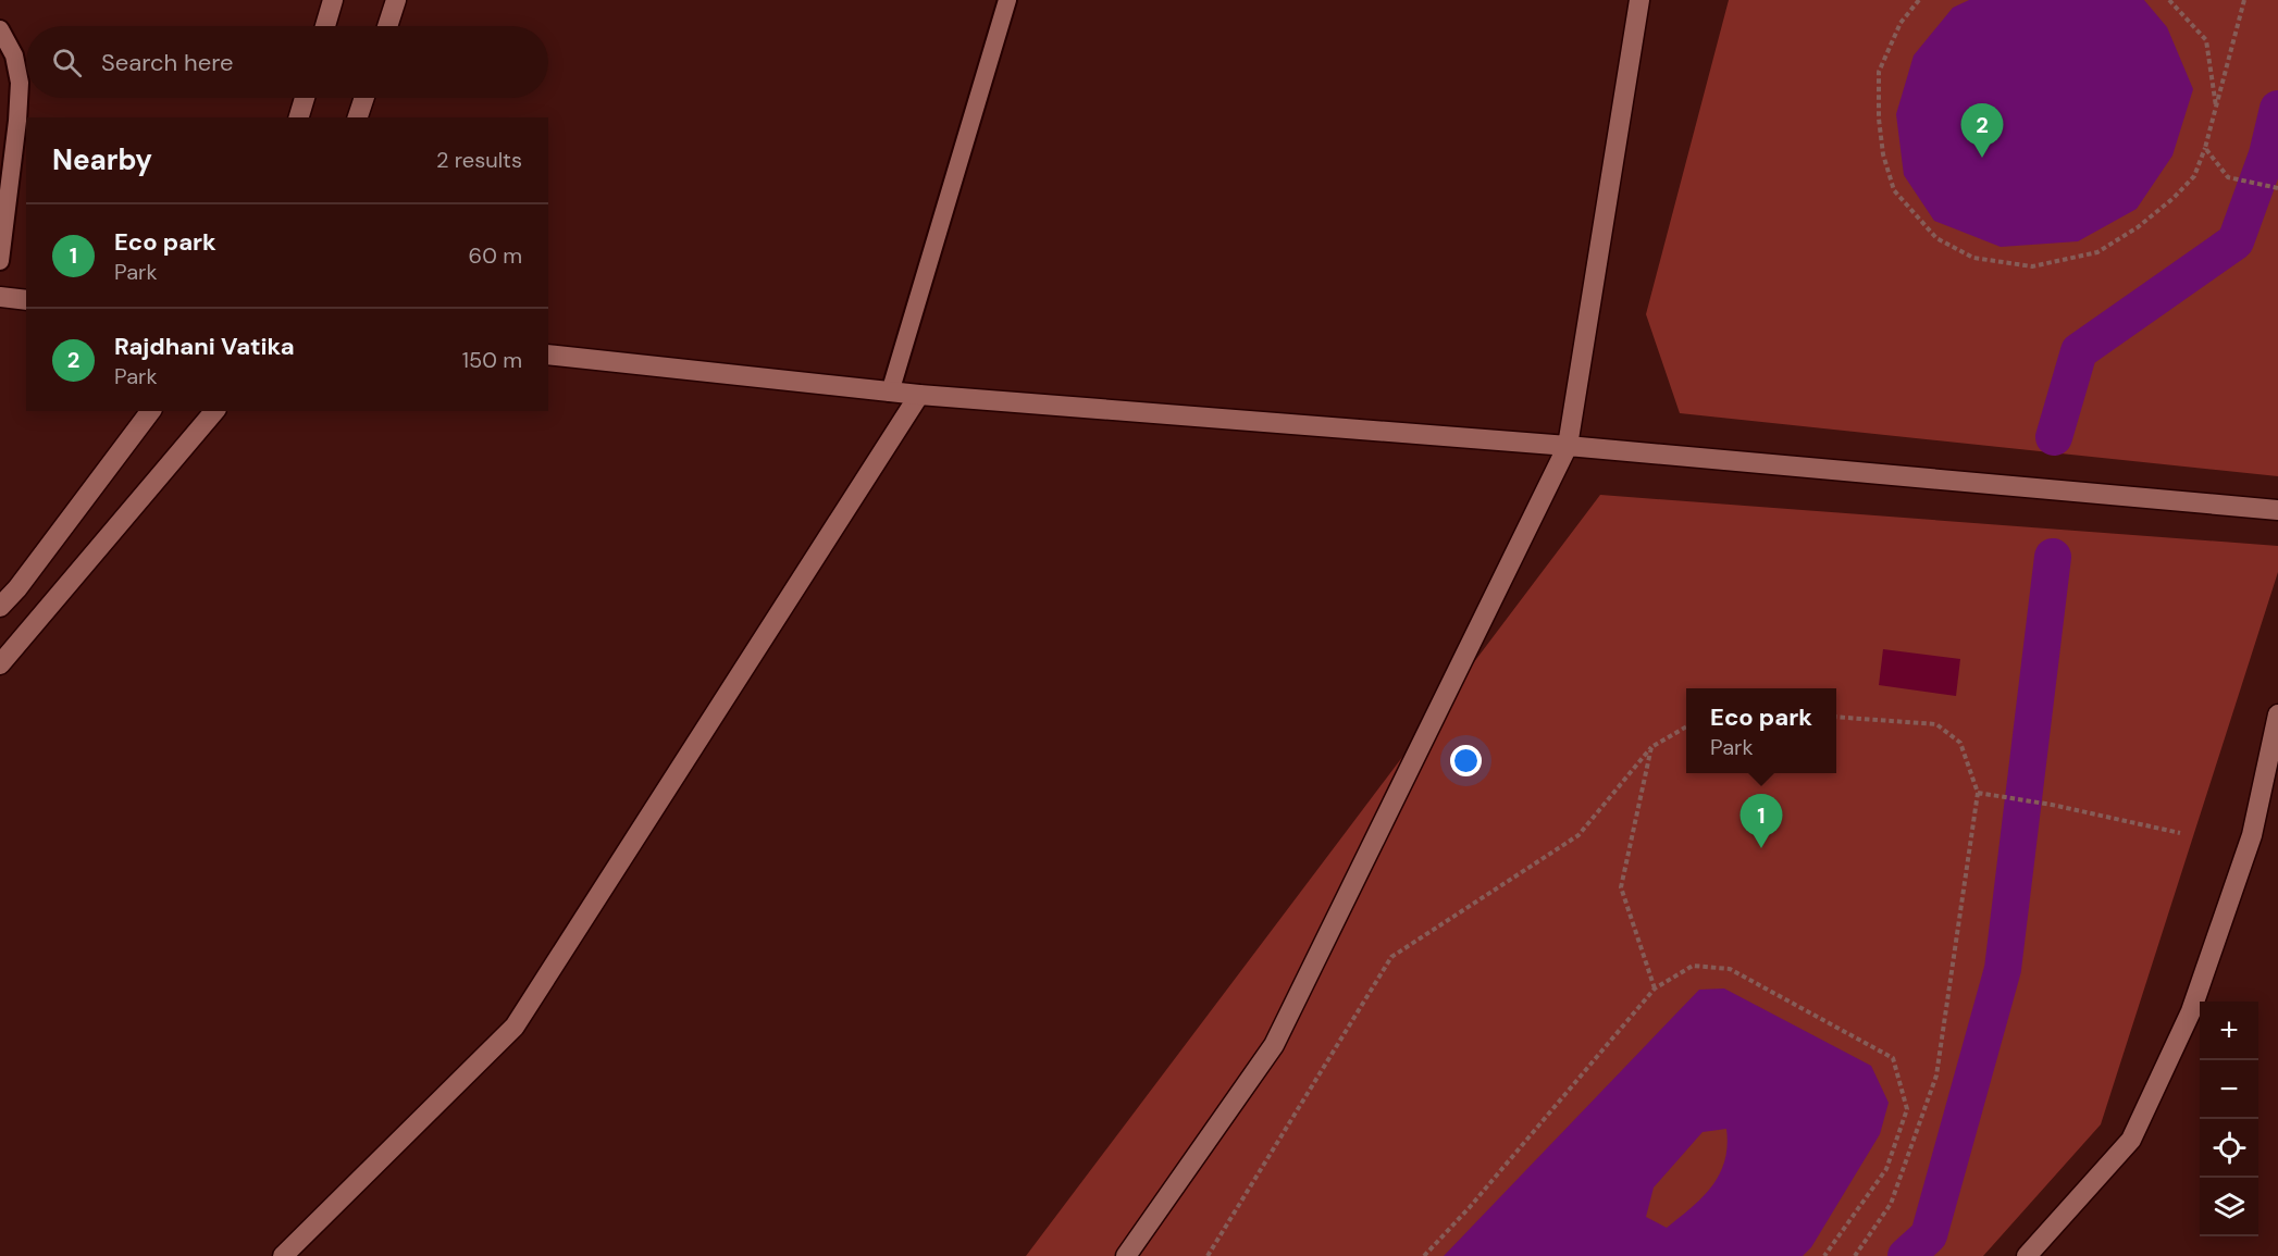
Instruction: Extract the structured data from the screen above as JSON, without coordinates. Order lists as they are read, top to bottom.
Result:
{
  "page": {
    "search": "Search here",
    "pins": ["2", "1"],
    "heading": ["Nearby", "2 results"],
    "list": [
      {
        "mark": "1",
        "name": "Eco park",
        "note": "Park",
        "value": "60 m"
      },
      {
        "mark": "2",
        "name": "Rajdhani Vatika",
        "note": "Park",
        "value": "150 m"
      }
    ],
    "popup": ["Eco park", "Park"],
    "map_buttons": ["+", "−"]
  }
}
